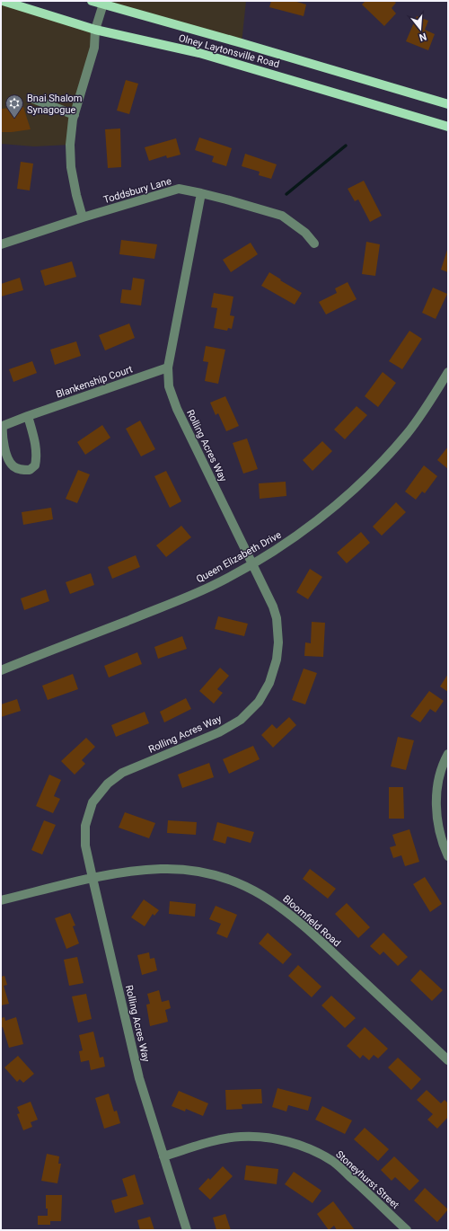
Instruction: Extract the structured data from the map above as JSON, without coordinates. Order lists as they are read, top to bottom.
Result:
{
  "streets": {
    "main road": ["Olney Laytonsville Road"],
    "street": [
      "Toddsbury Lane",
      "Blankenship Court",
      "Rolling Acres Way",
      "Queen Elizabeth Drive",
      "Bloomfield Road",
      "Stoneyhurst Street"
    ]
  },
  "crossings": [
    ["Toddsbury Lane", "Rolling Acres Way"],
    ["Blankenship Court", "Rolling Acres Way"],
    ["Rolling Acres Way", "Queen Elizabeth Drive"],
    ["Rolling Acres Way", "Bloomfield Road"],
    ["Rolling Acres Way", "Stoneyhurst Street"]
  ],
  "places": {
    "synagogue": ["Bnai Shalom Synagogue"]
  },
  "north": "bottom"
}
